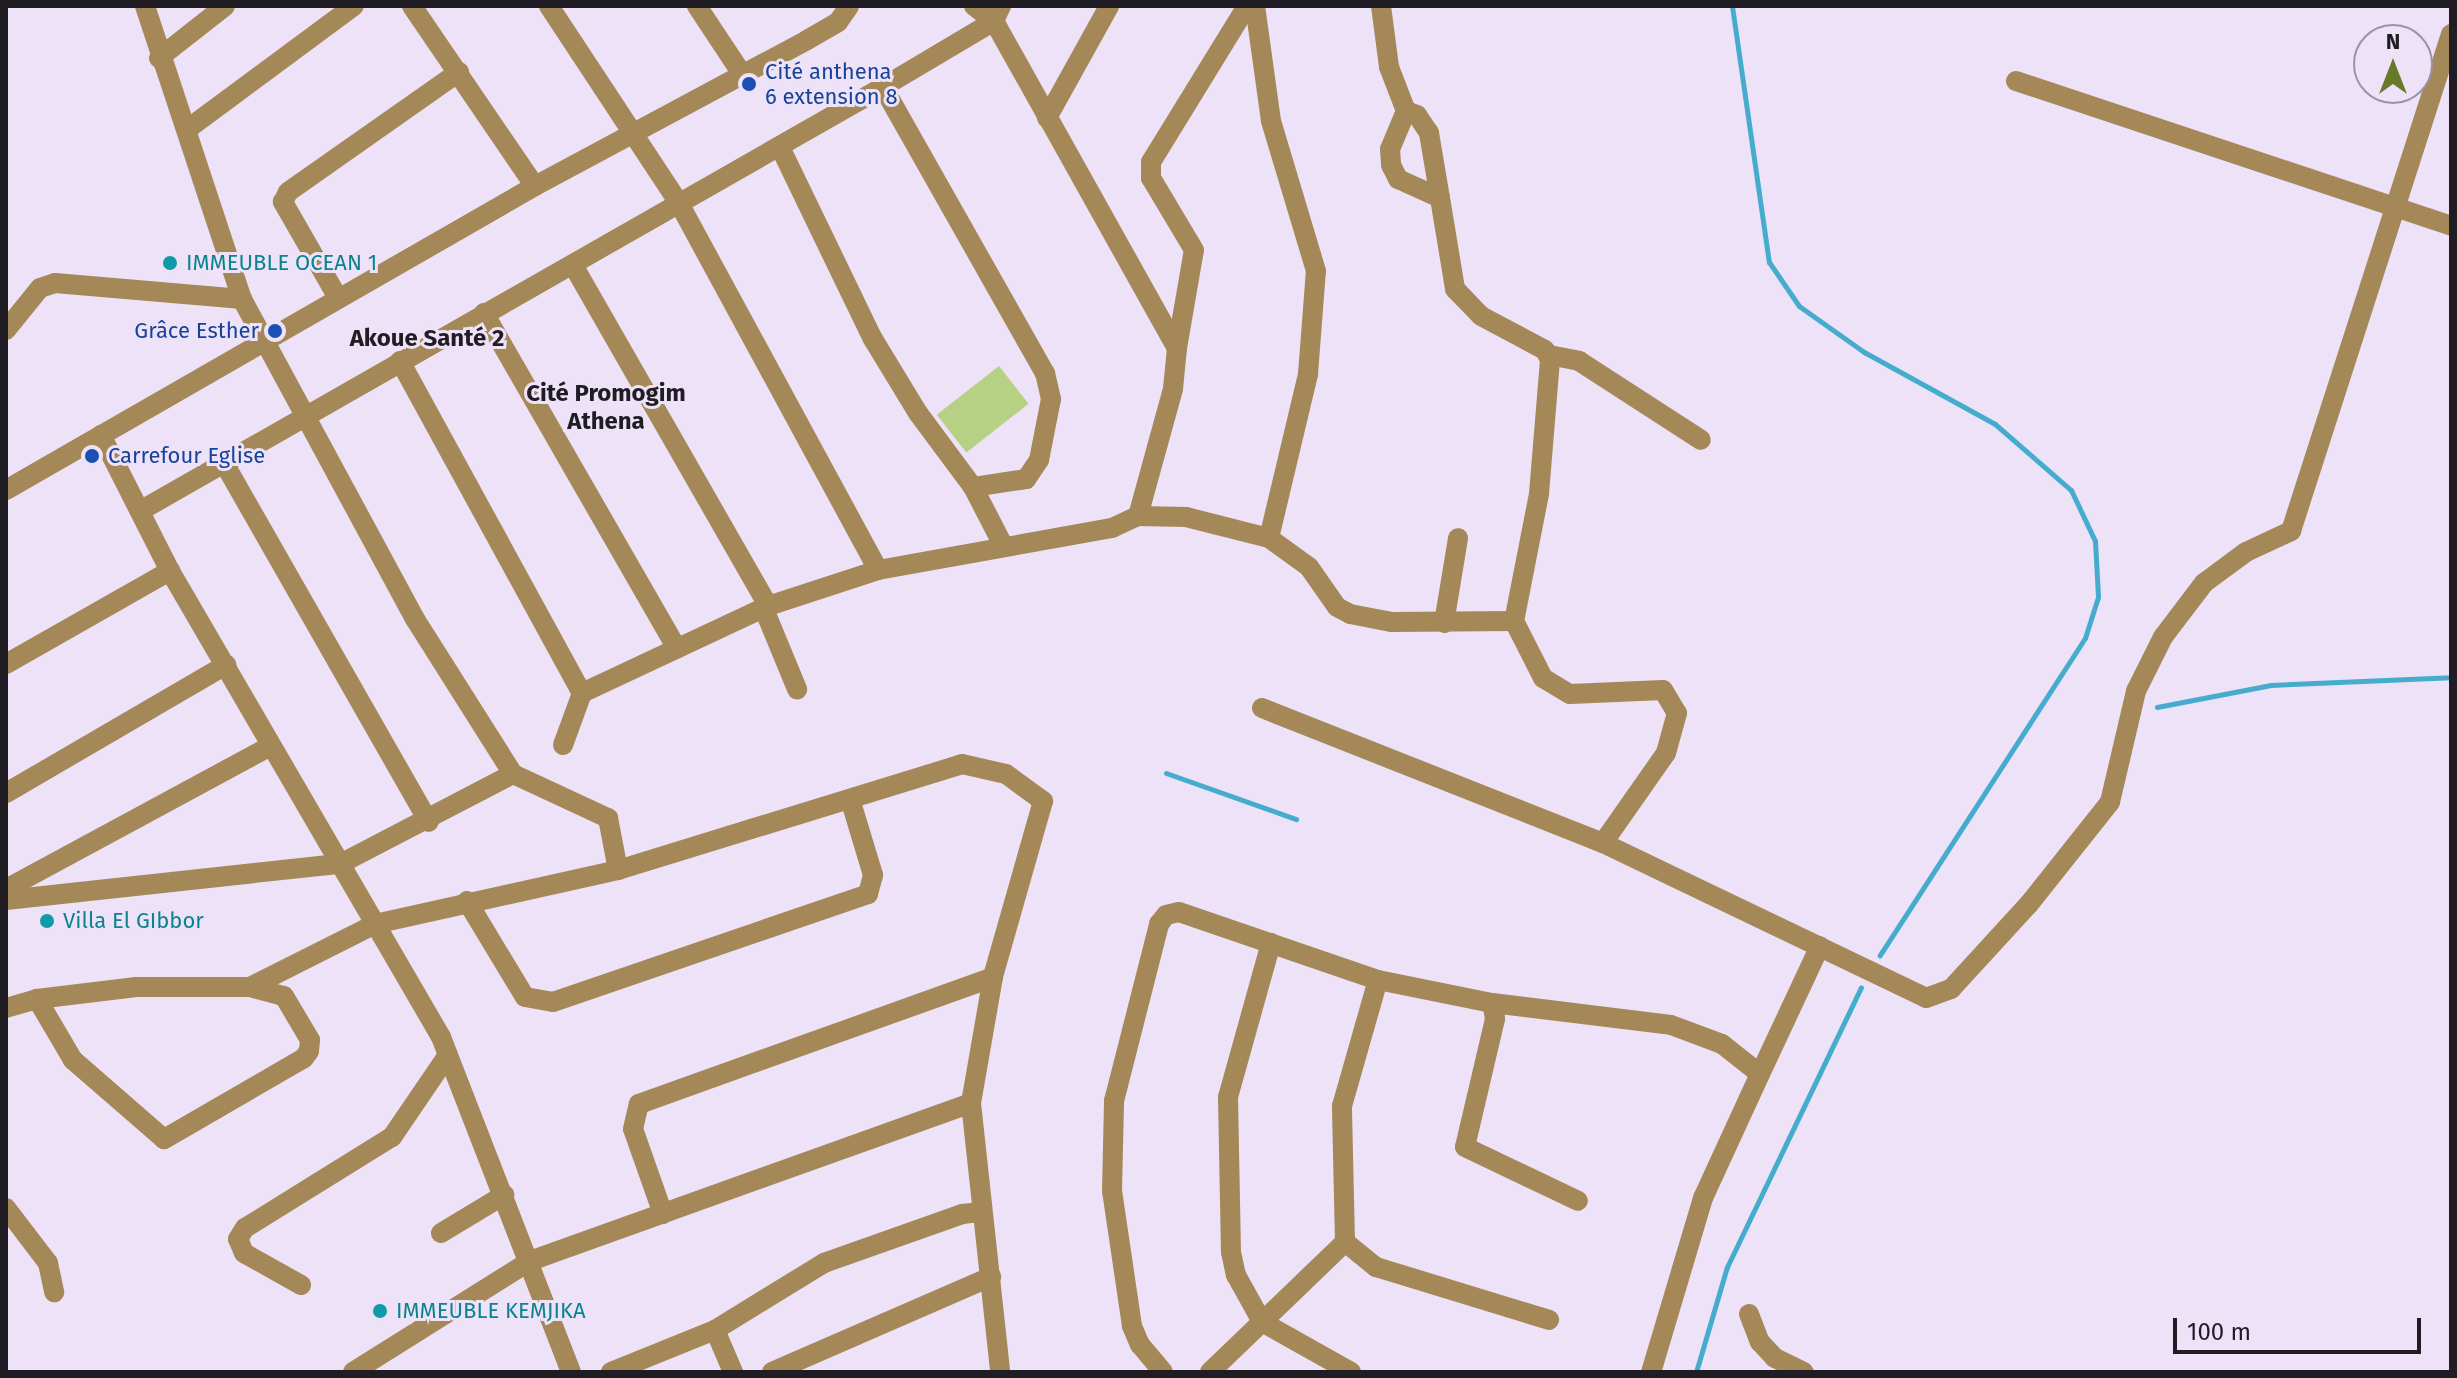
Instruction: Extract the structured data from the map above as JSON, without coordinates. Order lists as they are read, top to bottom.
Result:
{
  "districts": ["Akoue Santé 2", "Cité Promogim Athena"],
  "places": [
    "Cité anthena 6 extension 8",
    "IMMEUBLE OCEAN 1",
    "Grâce Esther",
    "Carrefour Eglise",
    "Villa El GIbbor",
    "IMMEUBLE KEMJIKA"
  ],
  "scale_bar": "100 m",
  "north": "top"
}
